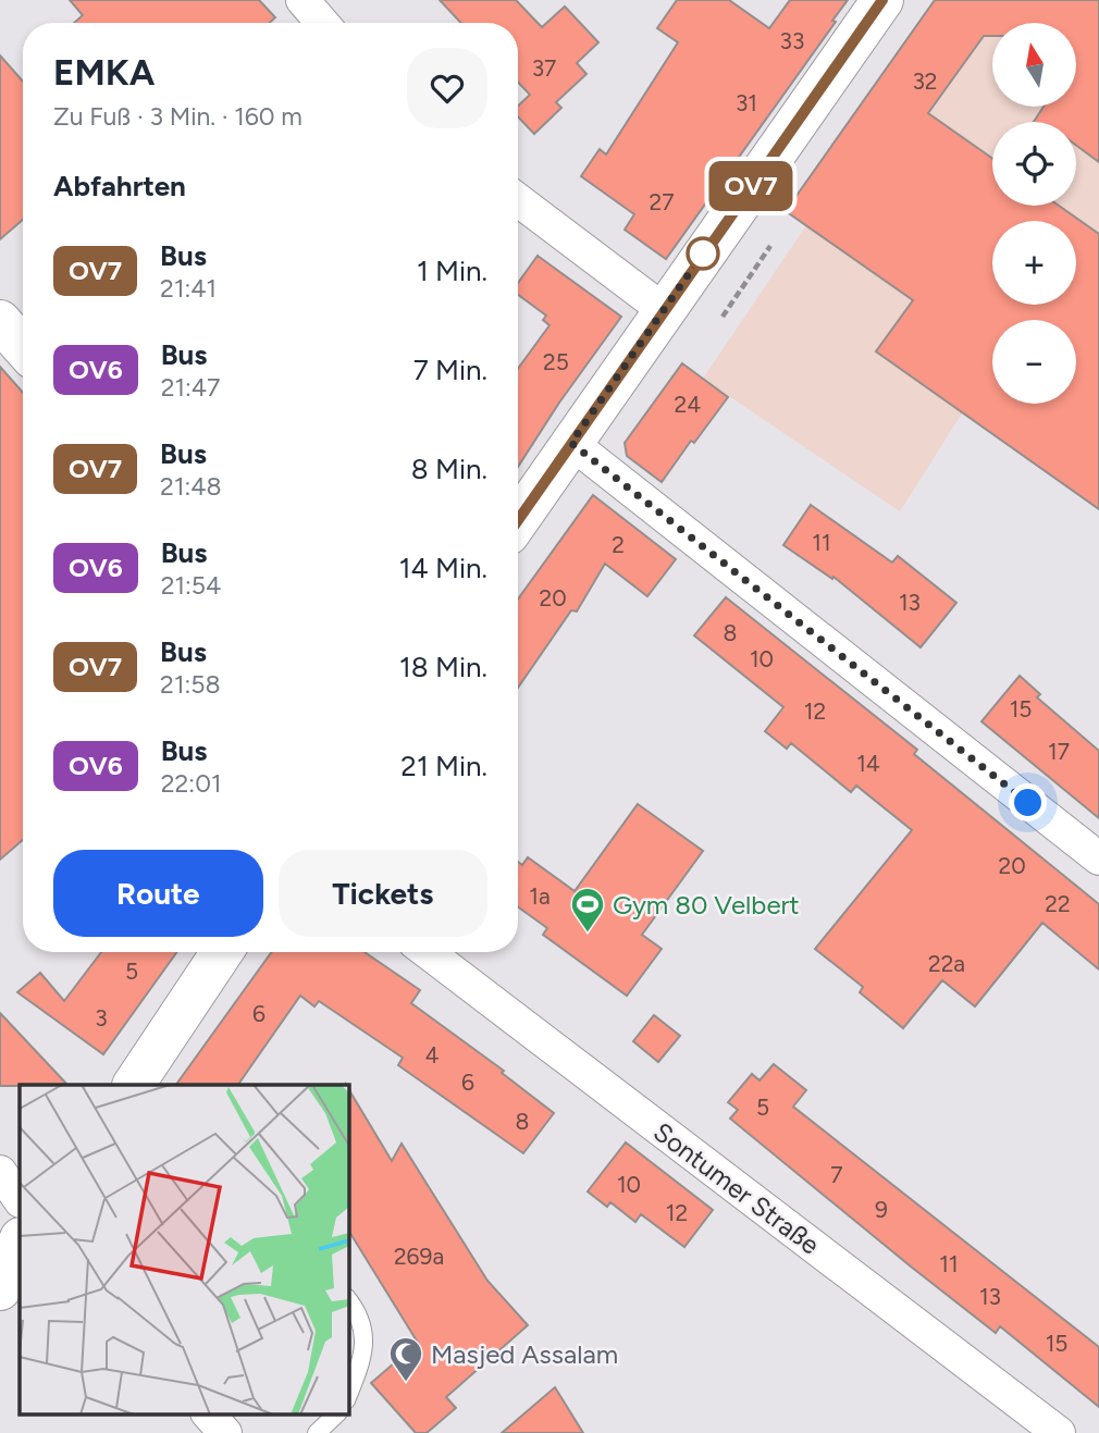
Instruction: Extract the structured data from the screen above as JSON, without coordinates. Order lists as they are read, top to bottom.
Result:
{
  "streets": {
    "street": ["Sontumer Straße"]
  },
  "places": {
    "sports": ["Gym 80 Velbert"],
    "mosque": ["Masjed Assalam"]
  },
  "lines": ["bus line OV7"],
  "house_numbers": [
    "33",
    "37",
    "32",
    "31",
    "27",
    "25",
    "24",
    "11",
    "2",
    "20",
    "13",
    "8",
    "10",
    "15",
    "12",
    "17",
    "14",
    "20",
    "1a",
    "22",
    "22a",
    "5",
    "6",
    "3",
    "4",
    "6",
    "5",
    "8",
    "7",
    "10",
    "9",
    "12",
    "269a",
    "11",
    "13",
    "15"
  ],
  "north": "top",
  "page": {
    "on_map": "OV7",
    "map_buttons": ["+", "−"],
    "heading": [
      ["EMKA", "Zu Fuß · 3 Min. · 160 m"],
      "Abfahrten"
    ],
    "list": [
      {
        "mark": "OV7",
        "name": "Bus",
        "note": "21:41",
        "value": "1 Min."
      },
      {
        "mark": "OV6",
        "name": "Bus",
        "note": "21:47",
        "value": "7 Min."
      },
      {
        "mark": "OV7",
        "name": "Bus",
        "note": "21:48",
        "value": "8 Min."
      },
      {
        "mark": "OV6",
        "name": "Bus",
        "note": "21:54",
        "value": "14 Min."
      },
      {
        "mark": "OV7",
        "name": "Bus",
        "note": "21:58",
        "value": "18 Min."
      },
      {
        "mark": "OV6",
        "name": "Bus",
        "note": "22:01",
        "value": "21 Min."
      }
    ],
    "buttons": ["Route", "Tickets"]
  }
}
